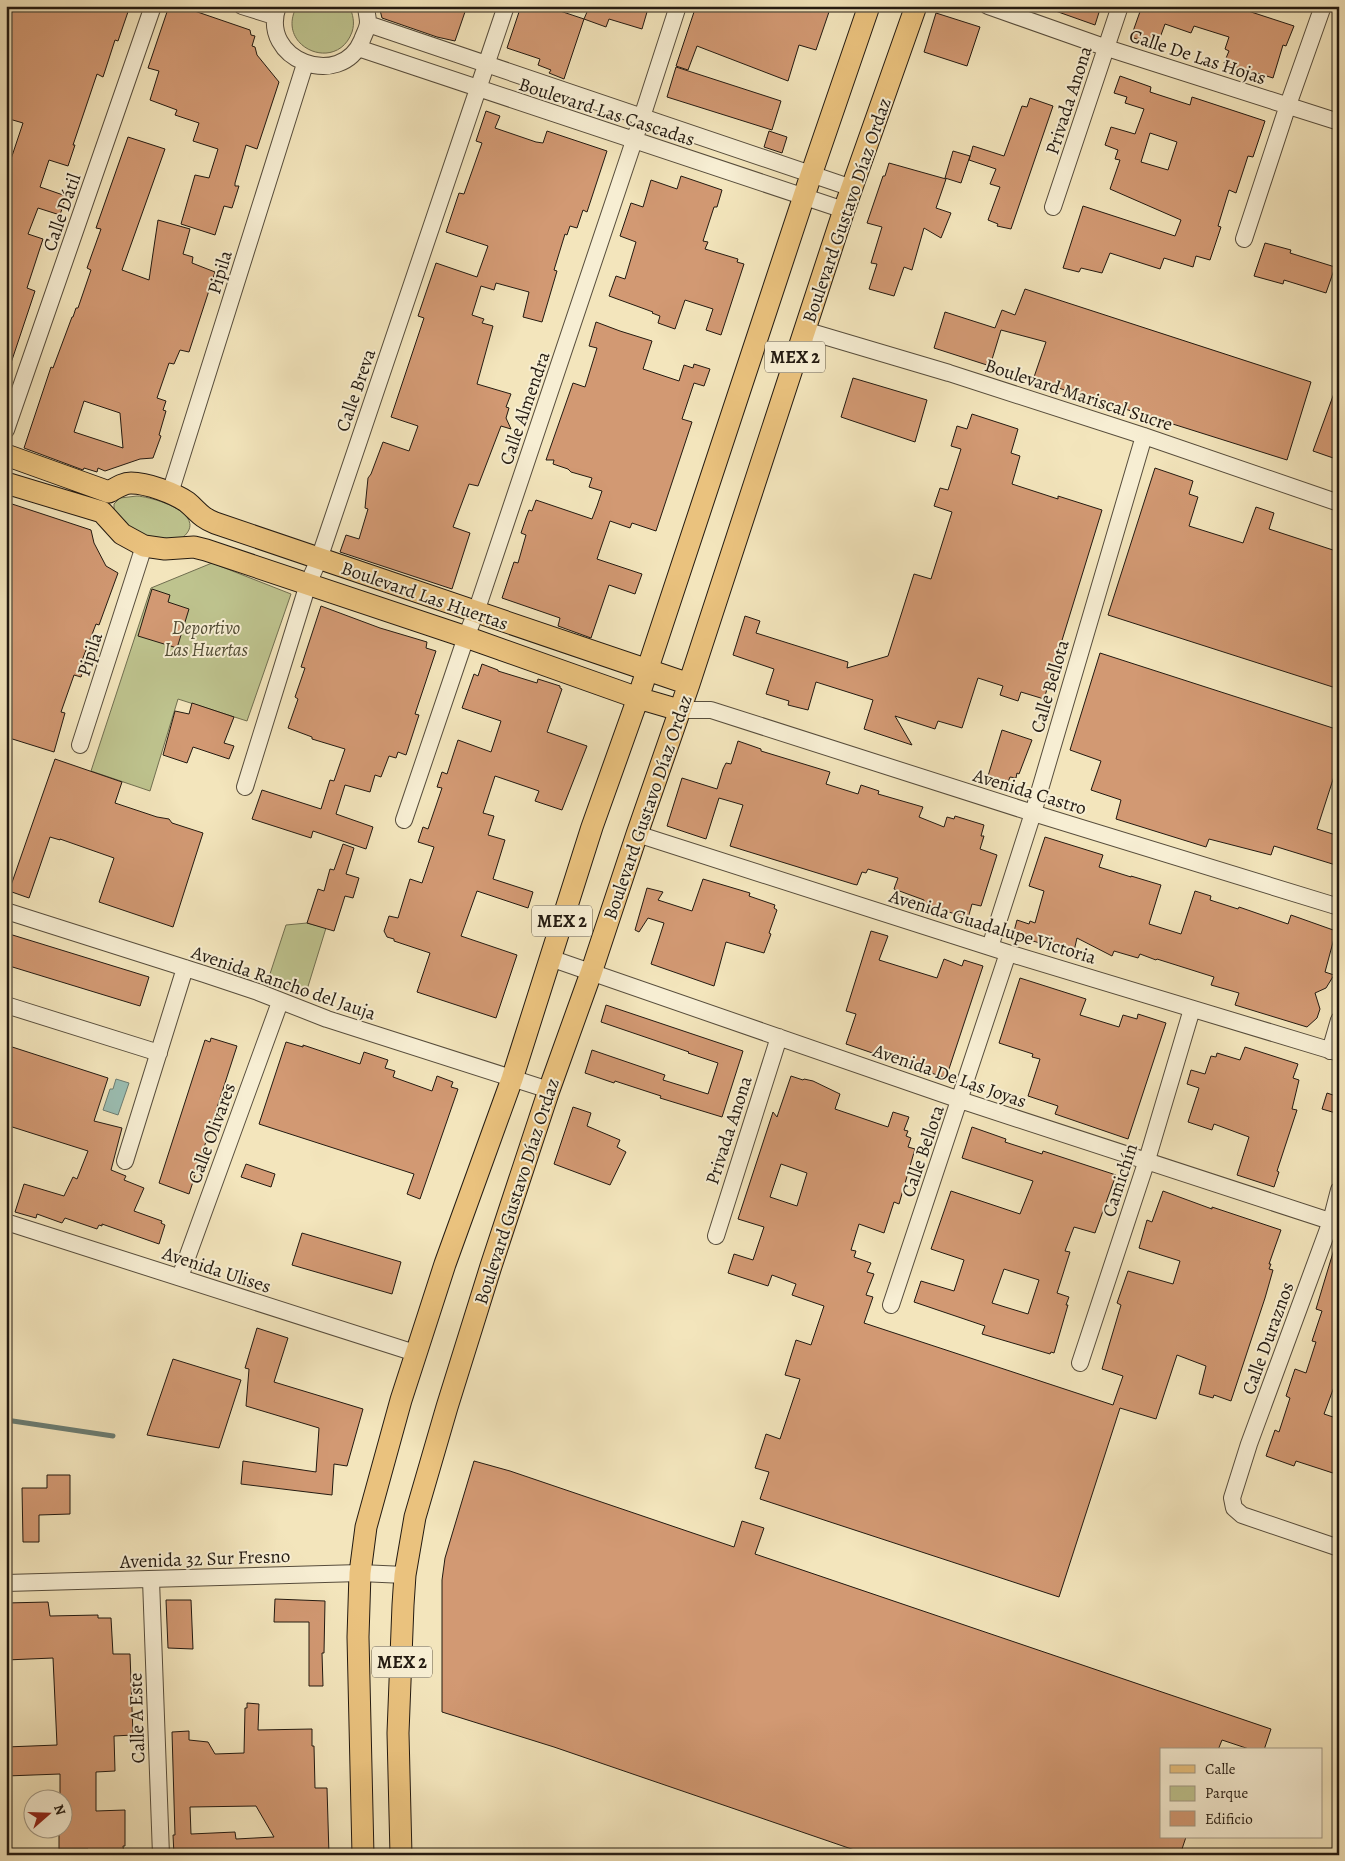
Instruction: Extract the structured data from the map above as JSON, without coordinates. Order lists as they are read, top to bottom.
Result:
{
  "streets": {
    "main road": ["Boulevard Gustavo Díaz Ordaz", "MEX 2", "Boulevard Las Huertas"],
    "street": [
      "Calle De Las Hojas",
      "Privada Anona",
      "Boulevard Las Cascadas",
      "Calle Dátil",
      "Pipila",
      "Calle Breva",
      "Boulevard Mariscal Sucre",
      "Calle Almendra",
      "Calle Bellota",
      "Avenida Castro",
      "Avenida Guadalupe Victoria",
      "Avenida Rancho del Jauja",
      "Avenida De Las Joyas",
      "Calle Olivares",
      "Camichín",
      "Avenida Ulises",
      "Calle Duraznos",
      "Avenida 32 Sur Fresno",
      "Calle A Este"
    ]
  },
  "crossings": [
    ["Calle De Las Hojas", "Privada Anona"],
    ["Privada Anona", "Avenida De Las Joyas"],
    ["Boulevard Las Cascadas", "Boulevard Gustavo Díaz Ordaz"],
    ["Boulevard Las Cascadas", "Calle Breva"],
    ["Boulevard Las Cascadas", "Calle Almendra"],
    ["Boulevard Gustavo Díaz Ordaz", "Boulevard Mariscal Sucre"],
    ["Boulevard Gustavo Díaz Ordaz", "Boulevard Las Huertas"],
    ["Boulevard Gustavo Díaz Ordaz", "Avenida Castro"],
    ["Boulevard Gustavo Díaz Ordaz", "Avenida Guadalupe Victoria"],
    ["Boulevard Gustavo Díaz Ordaz", "Avenida Rancho del Jauja"],
    ["Boulevard Gustavo Díaz Ordaz", "Avenida De Las Joyas"],
    ["Boulevard Gustavo Díaz Ordaz", "Avenida Ulises"],
    ["Boulevard Gustavo Díaz Ordaz", "Avenida 32 Sur Fresno"],
    ["Pipila", "Boulevard Las Huertas"],
    ["Calle Breva", "Boulevard Las Huertas"],
    ["Boulevard Mariscal Sucre", "Calle Bellota"],
    ["Calle Almendra", "Boulevard Las Huertas"],
    ["Boulevard Las Huertas", "Avenida Castro"],
    ["Calle Bellota", "Avenida Castro"],
    ["Calle Bellota", "Avenida Guadalupe Victoria"],
    ["Calle Bellota", "Avenida De Las Joyas"],
    ["Avenida Guadalupe Victoria", "Camichín"],
    ["Avenida Rancho del Jauja", "Calle Olivares"],
    ["Avenida De Las Joyas", "Camichín"],
    ["Avenida De Las Joyas", "Calle Duraznos"],
    ["Calle Olivares", "Avenida Ulises"],
    ["Avenida 32 Sur Fresno", "Calle A Este"]
  ],
  "parks": ["Deportivo Las Huertas"],
  "legend": ["Calle", "Parque", "Edificio"],
  "north": "right"
}
